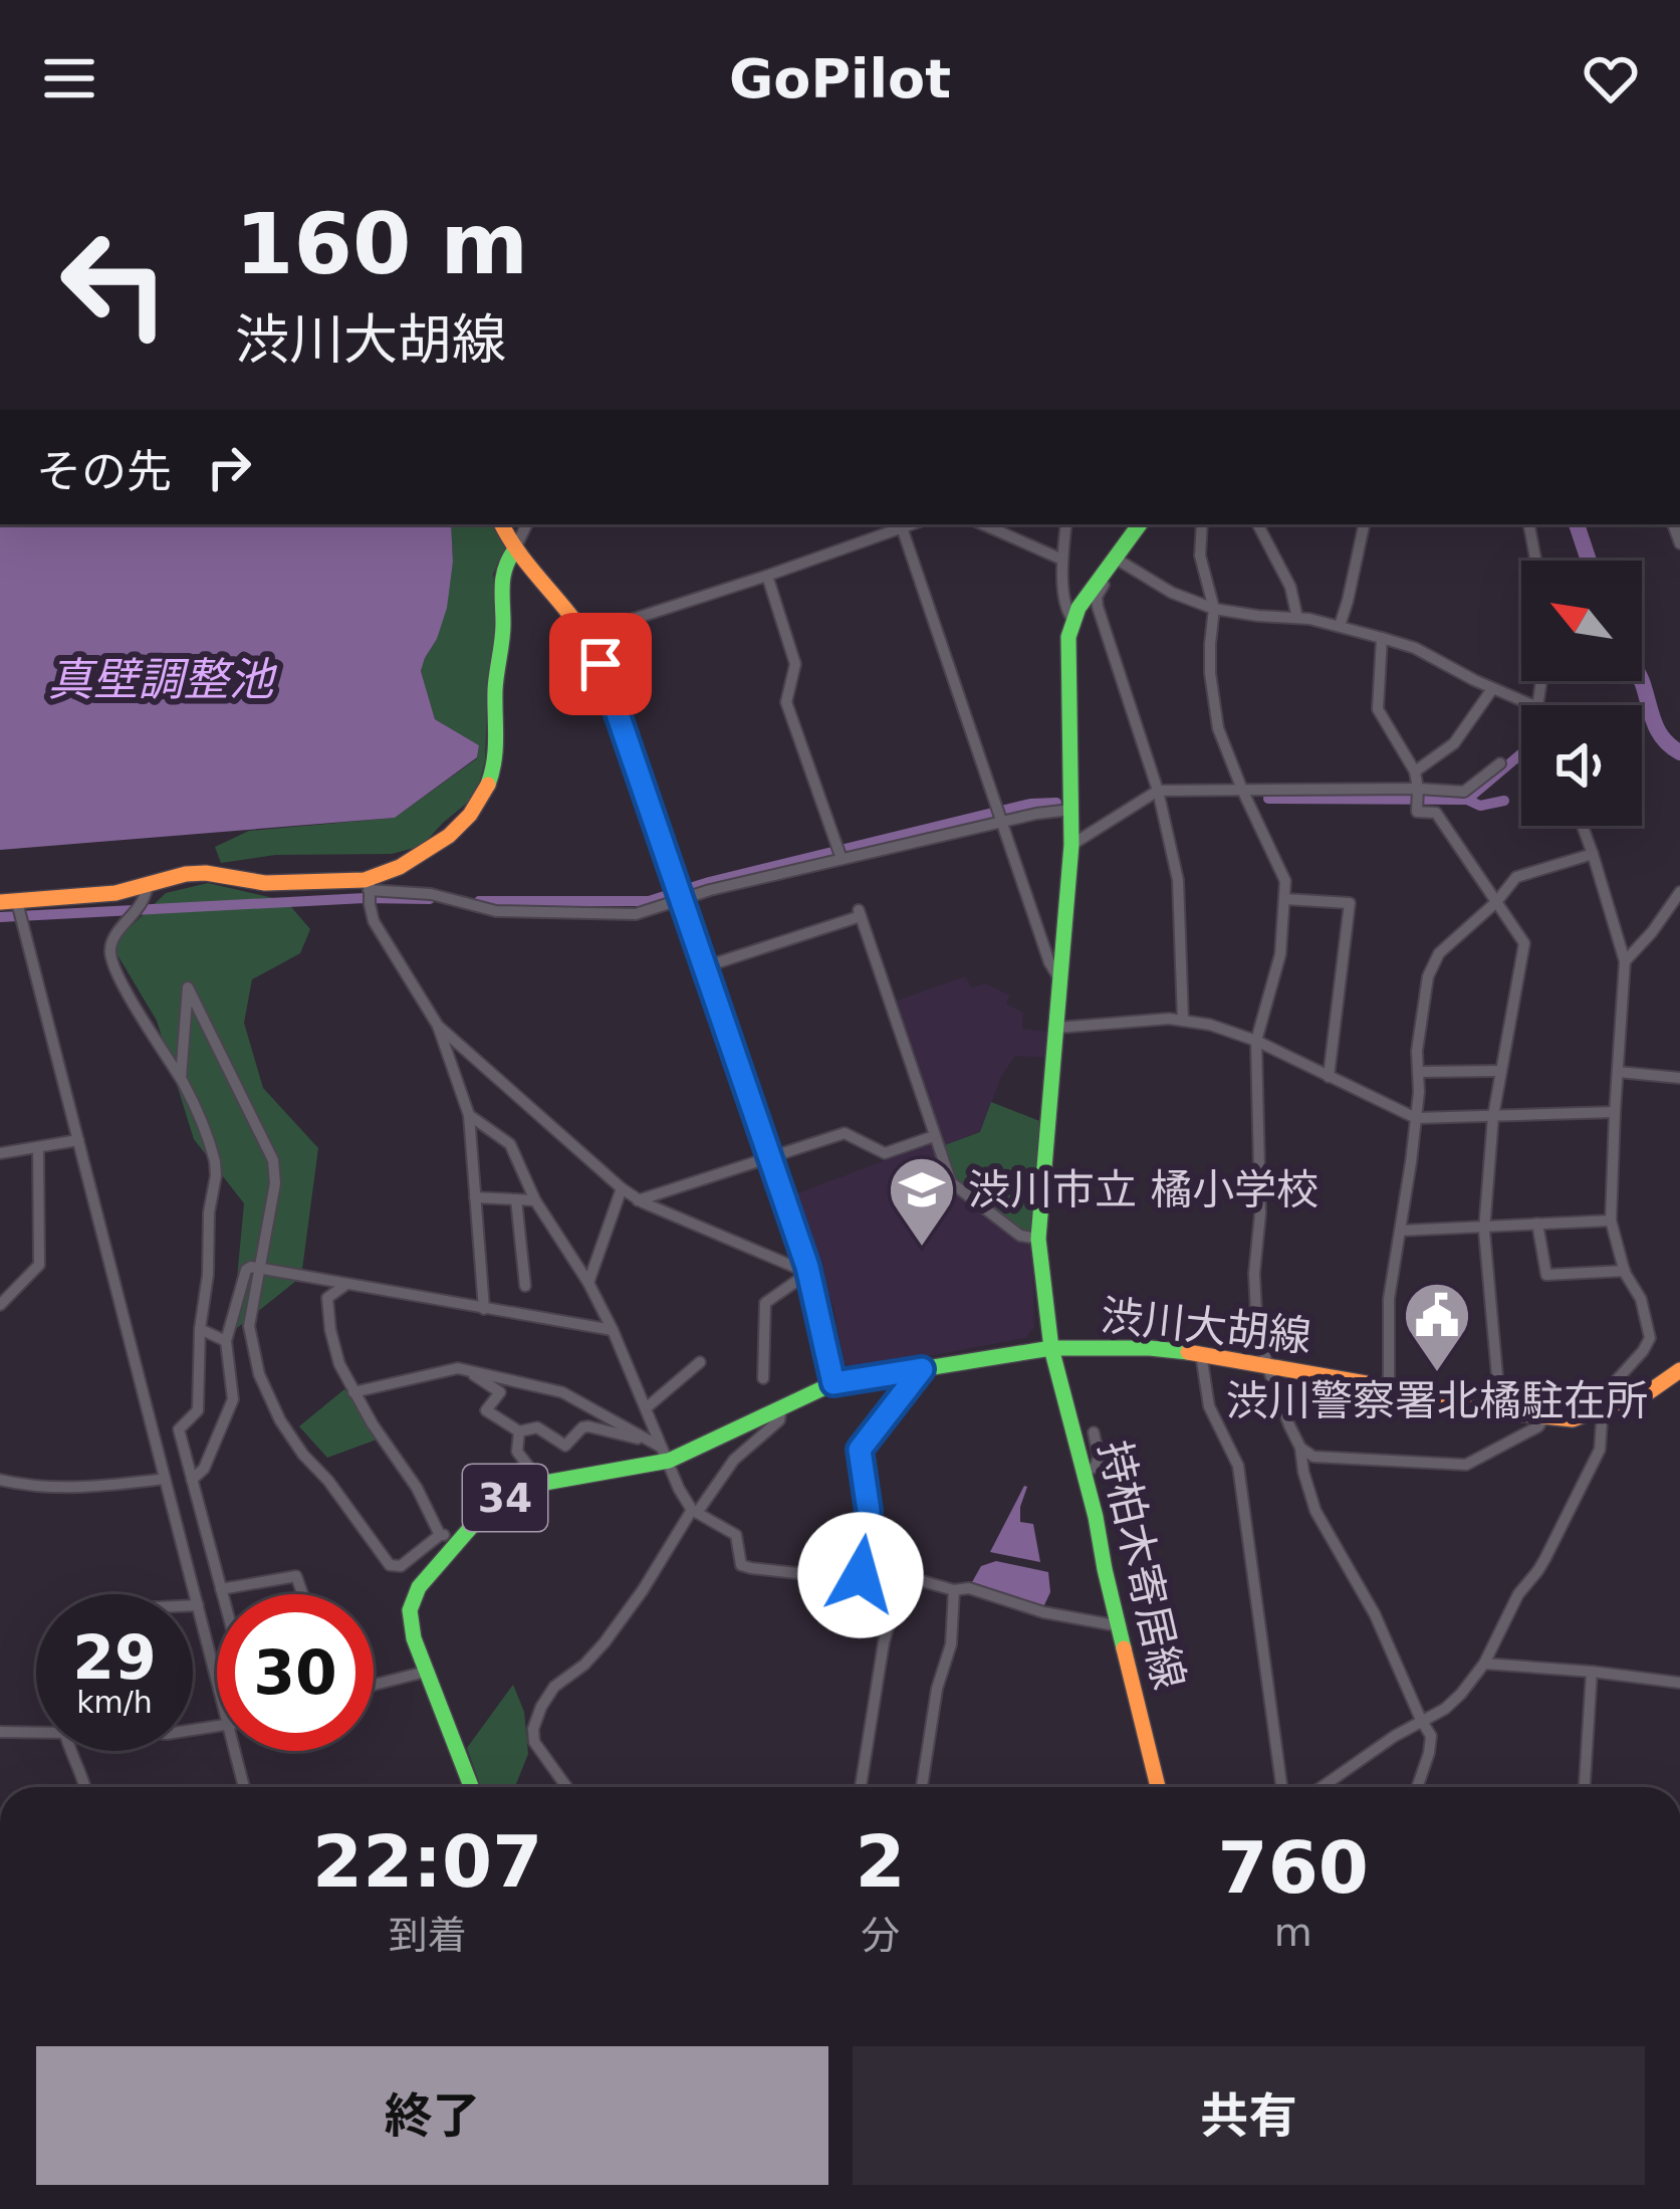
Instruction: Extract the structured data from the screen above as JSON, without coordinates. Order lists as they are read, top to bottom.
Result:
{
  "streets": {
    "main road": ["渋川大胡線", "34", "持柏木寄居線"]
  },
  "crossings": [
    ["渋川大胡線", "持柏木寄居線"]
  ],
  "water": ["真壁調整池"],
  "places": {
    "school or university": ["渋川市立 橘小学校"],
    "public building": ["渋川警察署北橘駐在所"]
  },
  "north": "top left",
  "page": {
    "header": "GoPilot",
    "turn": ["160 m", "渋川大胡線"],
    "then": "その先",
    "speed": "29 km/h",
    "limit": "30",
    "eta": [
      "22:07",
      "到着",
      "2",
      "分",
      "760",
      "m"
    ],
    "buttons": ["終了", "共有"]
  }
}
